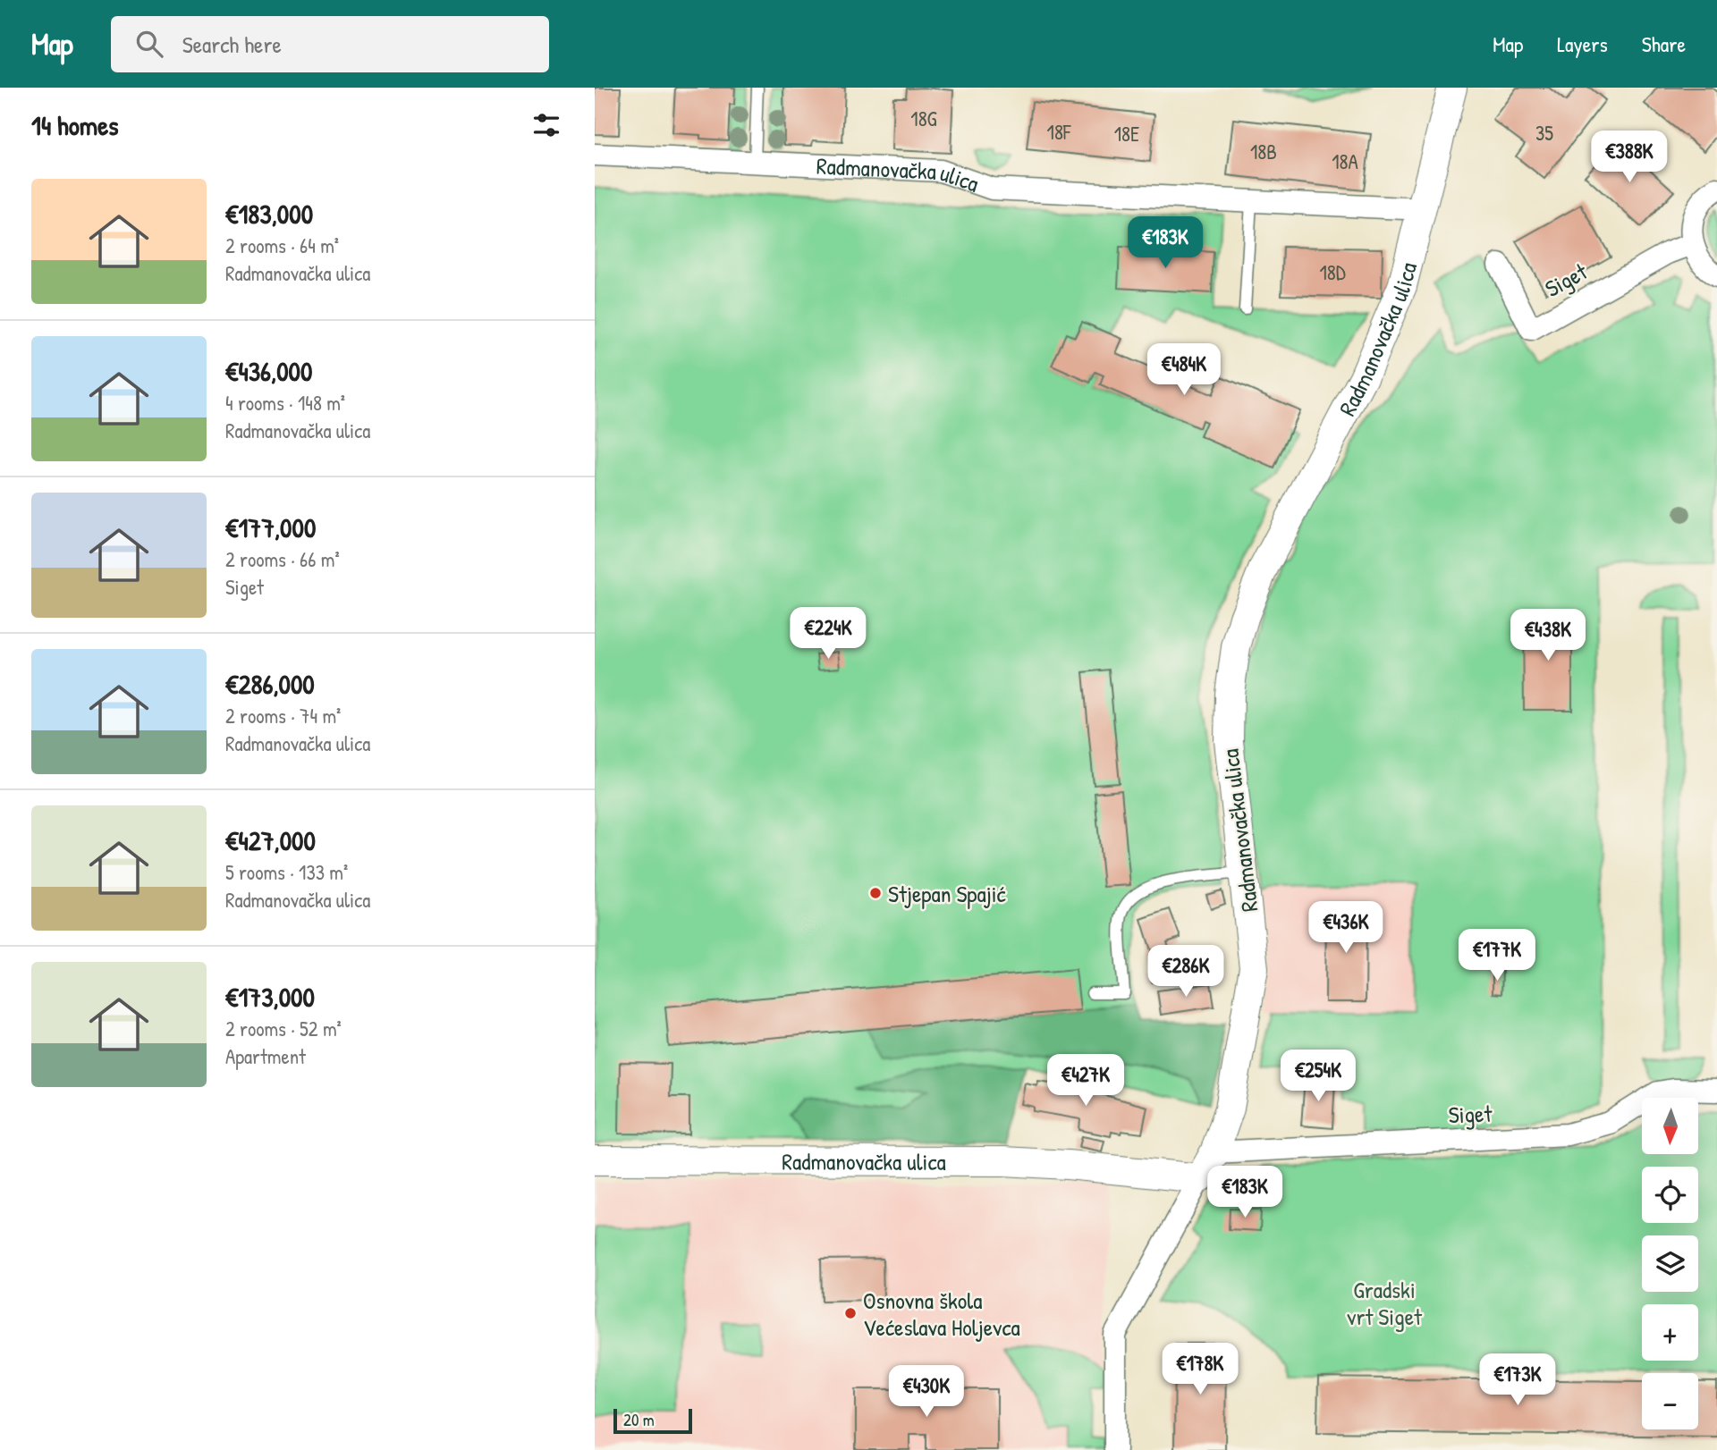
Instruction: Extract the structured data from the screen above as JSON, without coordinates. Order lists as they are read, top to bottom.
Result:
{
  "streets": {
    "street": ["Radmanovačka ulica", "Siget"]
  },
  "crossings": [
    ["Radmanovačka ulica", "Siget"]
  ],
  "parks": ["Gradski vrt Siget"],
  "places": ["Stjepan Spajić", "Osnovna škola Većeslava Holjevca"],
  "house_numbers": [
    "18G",
    "18F",
    "35",
    "18E",
    "18B",
    "18A",
    "18D"
  ],
  "scale_bar": "20 m",
  "north": "bottom",
  "page": {
    "header": "Map",
    "search": "Search here",
    "nav": ["Map", "Layers", "Share"],
    "heading": "14 homes",
    "price": [
      "€388K",
      "€183K",
      "€484K",
      "€224K",
      "€438K",
      "€436K",
      "€177K",
      "€286K",
      "€254K",
      "€427K",
      "€183K",
      "€178K",
      "€173K",
      "€430K"
    ],
    "list": [
      {
        "name": "€183,000",
        "note": "2 rooms · 64 m² · Radmanovačka ulica"
      },
      {
        "name": "€436,000",
        "note": "4 rooms · 148 m² · Radmanovačka ulica"
      },
      {
        "name": "€177,000",
        "note": "2 rooms · 66 m² · Siget"
      },
      {
        "name": "€286,000",
        "note": "2 rooms · 74 m² · Radmanovačka ulica"
      },
      {
        "name": "€427,000",
        "note": "5 rooms · 133 m² · Radmanovačka ulica"
      },
      {
        "name": "€173,000",
        "note": "2 rooms · 52 m² · Apartment"
      }
    ],
    "map_buttons": ["+", "−"],
    "scale": "20 m"
  }
}
